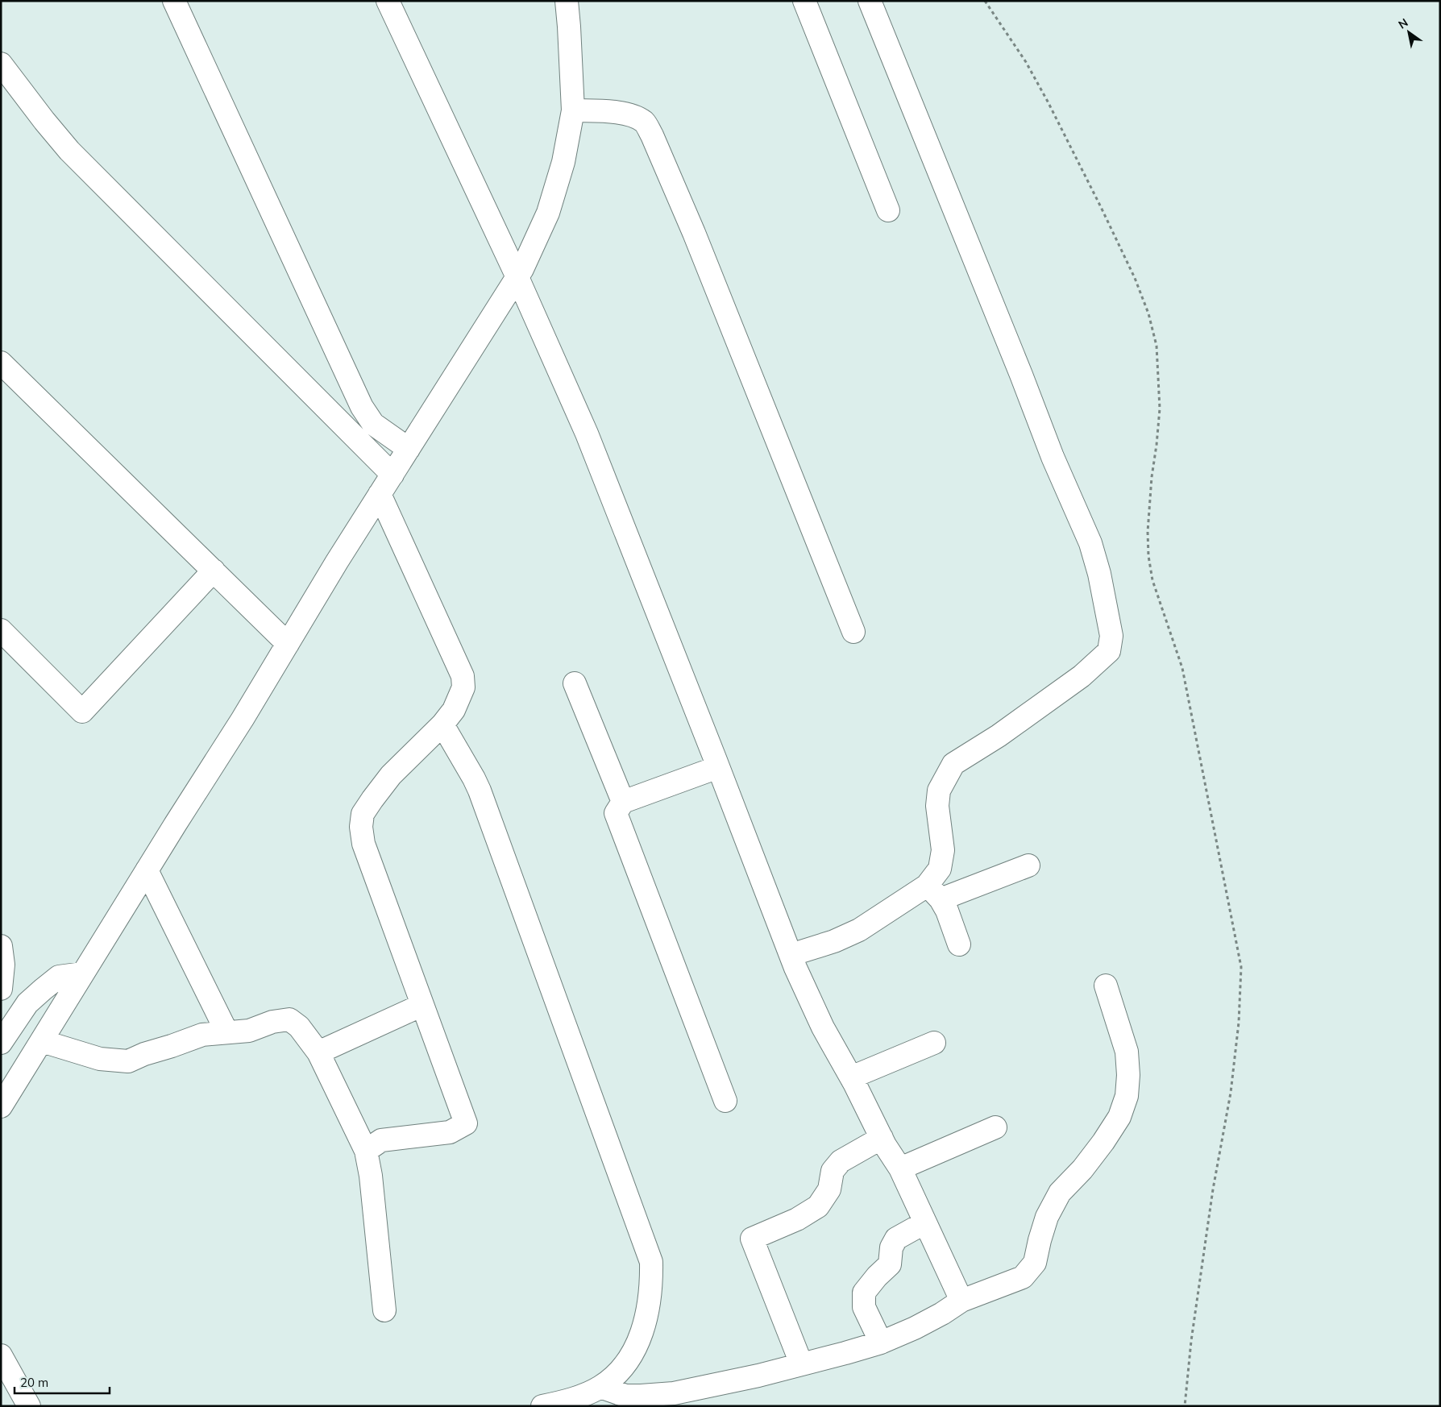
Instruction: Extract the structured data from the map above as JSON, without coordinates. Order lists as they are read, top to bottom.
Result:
{
  "scale_bar": "20 m",
  "north": "top left"
}
